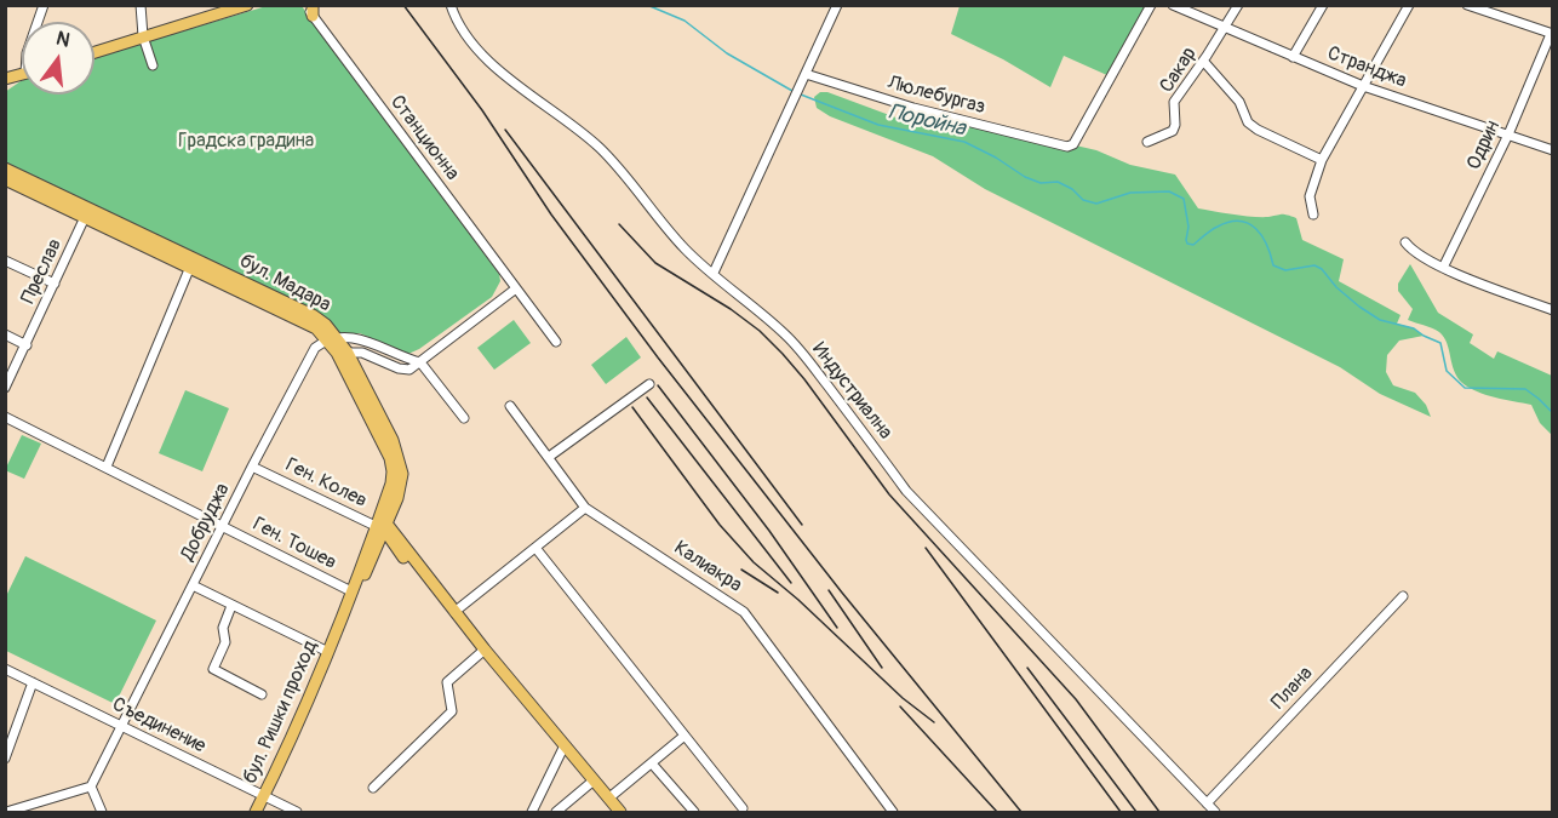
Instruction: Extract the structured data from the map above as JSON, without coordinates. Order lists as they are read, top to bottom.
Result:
{
  "streets": {
    "main road": ["бул. Мадара", "бул. Ришки проход"],
    "street": [
      "Странджа",
      "Сакар",
      "Люлебургаз",
      "Станционна",
      "Одрин",
      "Преслав",
      "Индустриална",
      "Ген. Колев",
      "Добруджа",
      "Ген. Тошев",
      "Калиакра",
      "Плана",
      "Съединение"
    ]
  },
  "crossings": [
    ["Странджа", "Сакар"],
    ["Странджа", "Одрин"],
    ["Преслав", "бул. Мадара"],
    ["бул. Мадара", "Ген. Колев"],
    ["бул. Мадара", "Добруджа"],
    ["бул. Мадара", "бул. Ришки проход"],
    ["Индустриална", "Плана"],
    ["Ген. Колев", "Добруджа"],
    ["Ген. Колев", "бул. Ришки проход"],
    ["Добруджа", "Ген. Тошев"],
    ["Добруджа", "Съединение"],
    ["Ген. Тошев", "бул. Ришки проход"],
    ["бул. Ришки проход", "Съединение"]
  ],
  "water": ["Поройна"],
  "parks": ["Градска градина"],
  "north": "top"
}
